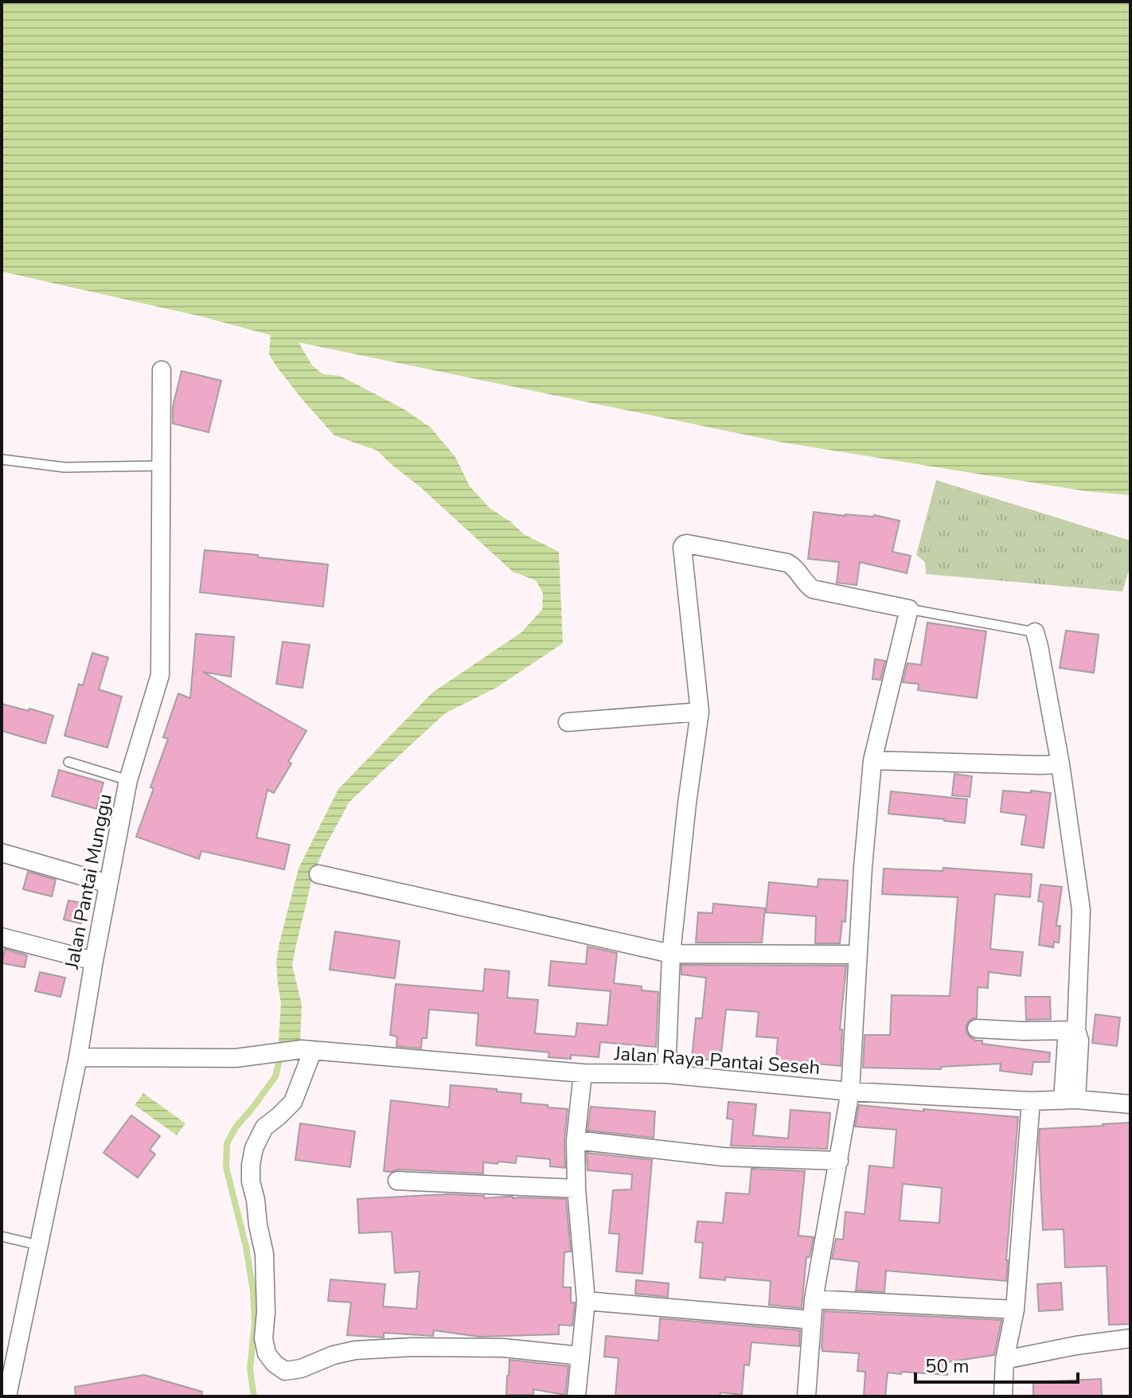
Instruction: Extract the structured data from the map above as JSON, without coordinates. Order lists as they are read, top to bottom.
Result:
{
  "streets": {
    "street": ["Jalan Pantai Munggu", "Jalan Raya Pantai Seseh"]
  },
  "crossings": [
    ["Jalan Pantai Munggu", "Jalan Raya Pantai Seseh"]
  ],
  "scale_bar": "50 m"
}
